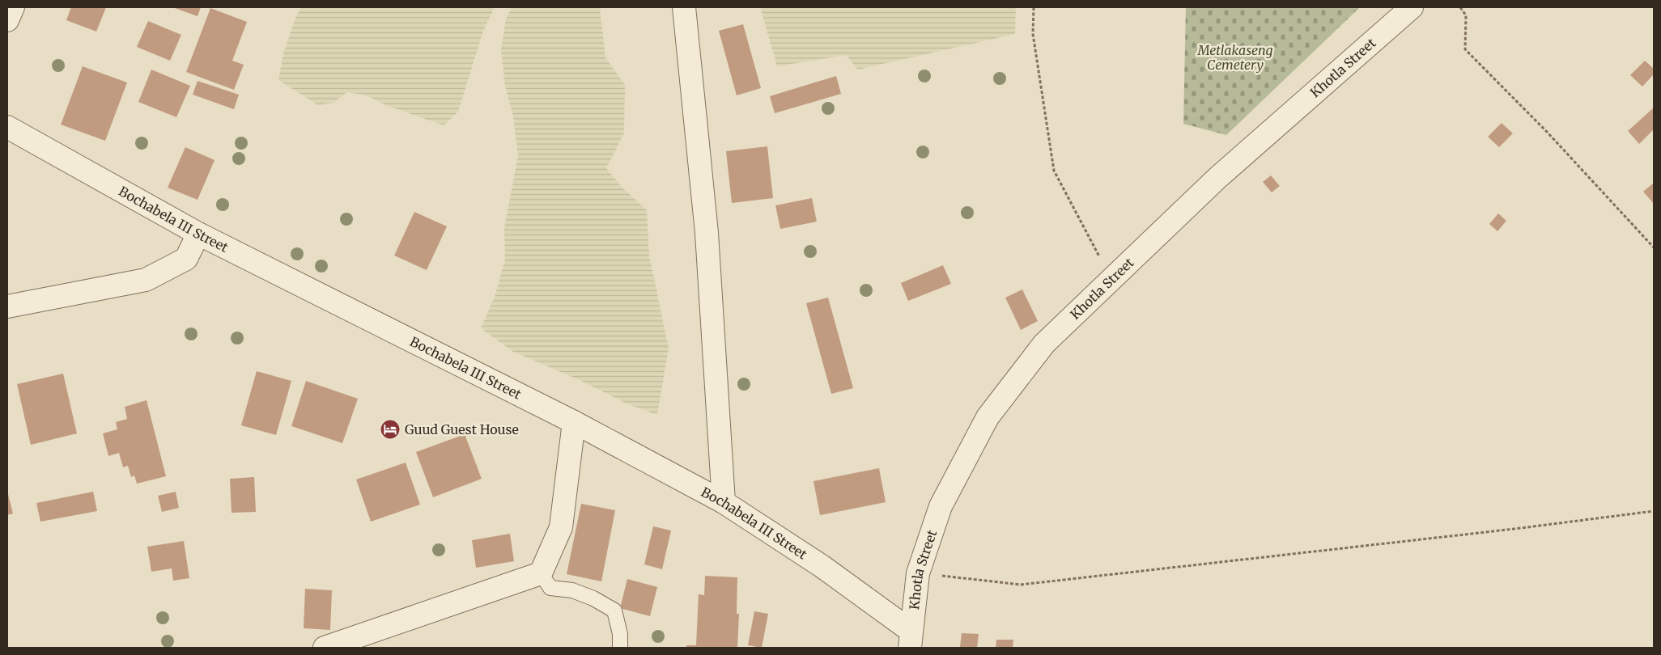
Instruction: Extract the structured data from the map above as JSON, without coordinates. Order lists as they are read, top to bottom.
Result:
{
  "streets": {
    "street": ["Khotla Street", "Bochabela III Street"]
  },
  "crossings": [
    ["Khotla Street", "Bochabela III Street"]
  ],
  "parks": ["Metlakaseng Cemetery"],
  "places": {
    "hotel": ["Guud Guest House"]
  }
}
